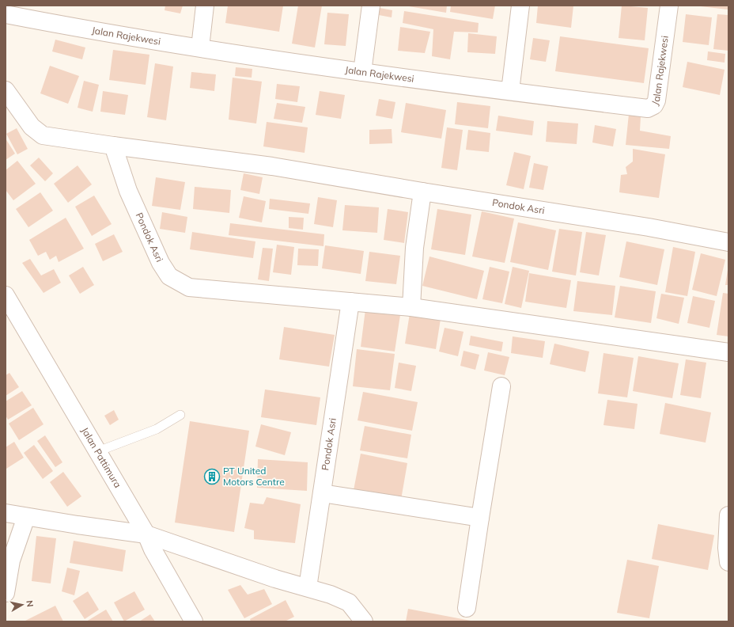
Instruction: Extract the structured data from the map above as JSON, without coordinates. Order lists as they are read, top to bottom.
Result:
{
  "streets": {
    "street": ["Jalan Rajekwesi", "Pondok Asri", "Jalan Pattimura"]
  },
  "places": {
    "building": ["PT United Motors Centre"]
  },
  "north": "right"
}
